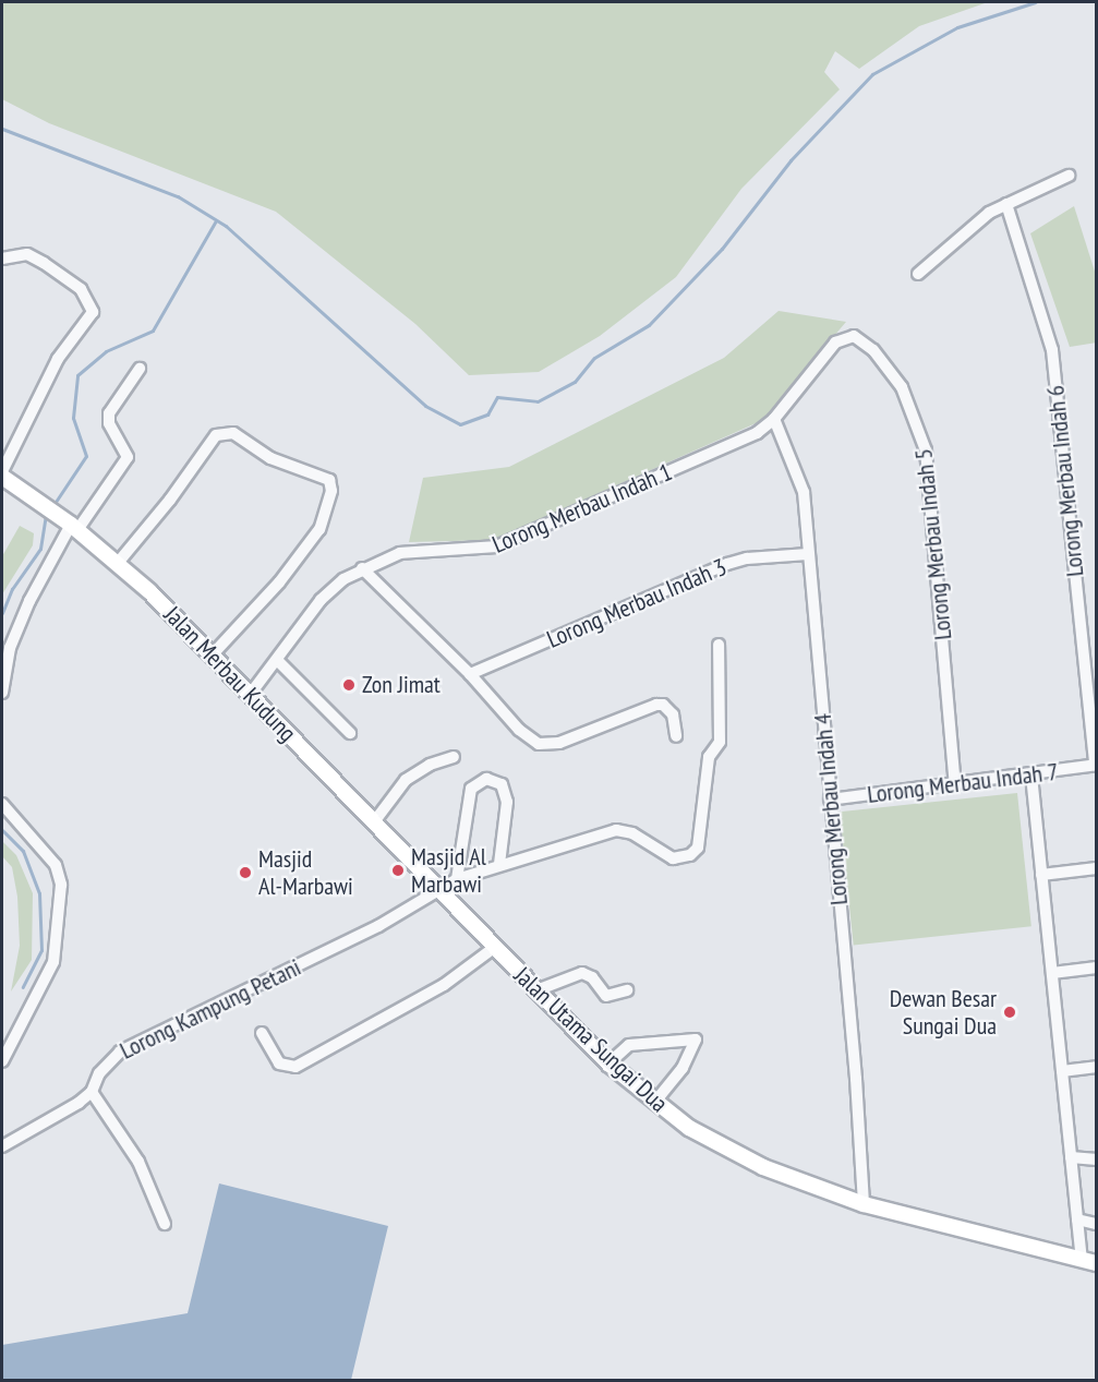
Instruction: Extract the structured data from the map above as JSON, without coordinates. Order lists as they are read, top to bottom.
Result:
{
  "streets": {
    "main road": ["Jalan Merbau Kudung", "Jalan Utama Sungai Dua"],
    "street": [
      "Lorong Merbau Indah 6",
      "Lorong Merbau Indah 1",
      "Lorong Merbau Indah 5",
      "Lorong Merbau Indah 3",
      "Lorong Merbau Indah 7",
      "Lorong Merbau Indah 4",
      "Lorong Kampung Petani"
    ]
  },
  "crossings": [
    ["Lorong Merbau Indah 6", "Lorong Merbau Indah 7"],
    ["Lorong Merbau Indah 1", "Lorong Merbau Indah 5"],
    ["Lorong Merbau Indah 1", "Jalan Merbau Kudung"],
    ["Lorong Merbau Indah 1", "Lorong Merbau Indah 4"],
    ["Lorong Merbau Indah 5", "Lorong Merbau Indah 7"],
    ["Lorong Merbau Indah 3", "Lorong Merbau Indah 4"],
    ["Jalan Merbau Kudung", "Lorong Kampung Petani"],
    ["Jalan Merbau Kudung", "Jalan Utama Sungai Dua"],
    ["Lorong Merbau Indah 7", "Lorong Merbau Indah 4"],
    ["Lorong Merbau Indah 4", "Jalan Utama Sungai Dua"],
    ["Lorong Kampung Petani", "Jalan Utama Sungai Dua"]
  ],
  "places": [
    "Zon Jimat",
    "Masjid Al Marbawi",
    "Masjid Al-Marbawi",
    "Dewan Besar Sungai Dua"
  ]
}
